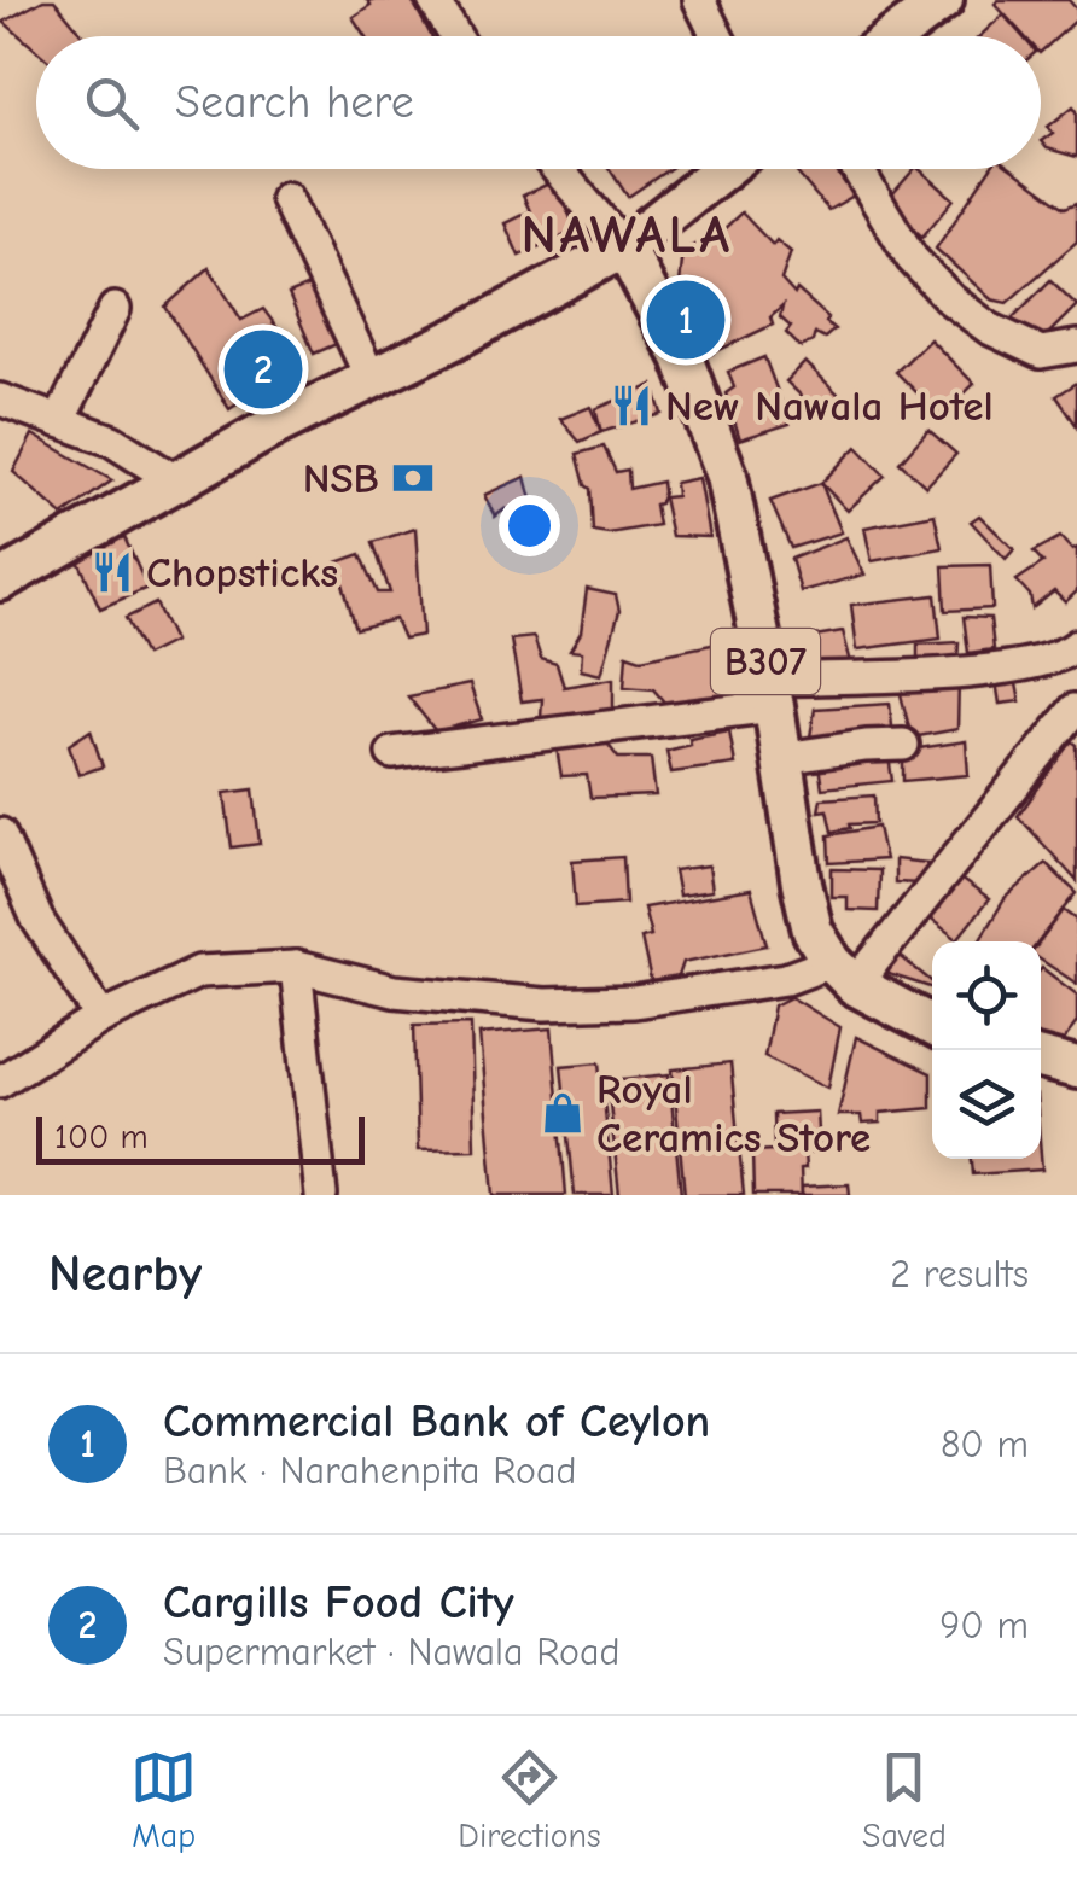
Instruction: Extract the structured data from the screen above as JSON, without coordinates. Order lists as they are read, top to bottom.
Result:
{
  "streets": {
    "main road": ["B307"]
  },
  "districts": ["NAWALA"],
  "places": {
    "restaurant": ["New Nawala Hotel", "Chopsticks"],
    "bank": ["NSB"],
    "shop": ["Royal Ceramics Store"]
  },
  "scale_bar": "100 m",
  "page": {
    "search": "Search here",
    "pins": ["1", "2"],
    "scale": "100 m",
    "heading": ["Nearby", "2 results"],
    "list": [
      {
        "mark": "1",
        "name": "Commercial Bank of Ceylon",
        "note": "Bank · Narahenpita Road",
        "value": "80 m"
      },
      {
        "mark": "2",
        "name": "Cargills Food City",
        "note": "Supermarket · Nawala Road",
        "value": "90 m"
      }
    ],
    "nav": ["Map", "Directions", "Saved"]
  }
}
